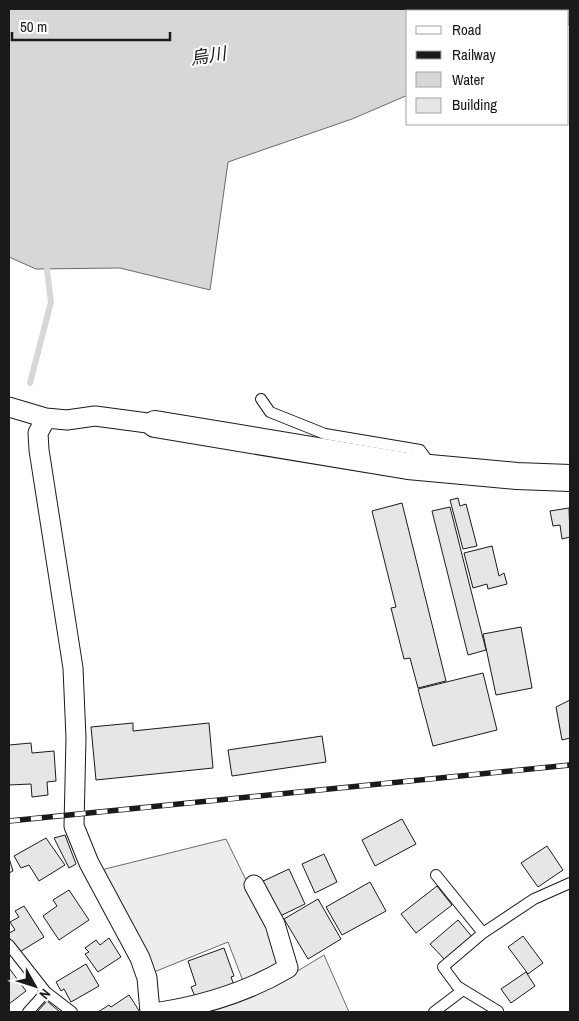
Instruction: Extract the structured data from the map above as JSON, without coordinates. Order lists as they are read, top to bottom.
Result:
{
  "water": ["烏川"],
  "legend": [
    "Road",
    "Railway",
    "Water",
    "Building"
  ],
  "scale_bar": "50 m",
  "north": "bottom right"
}
